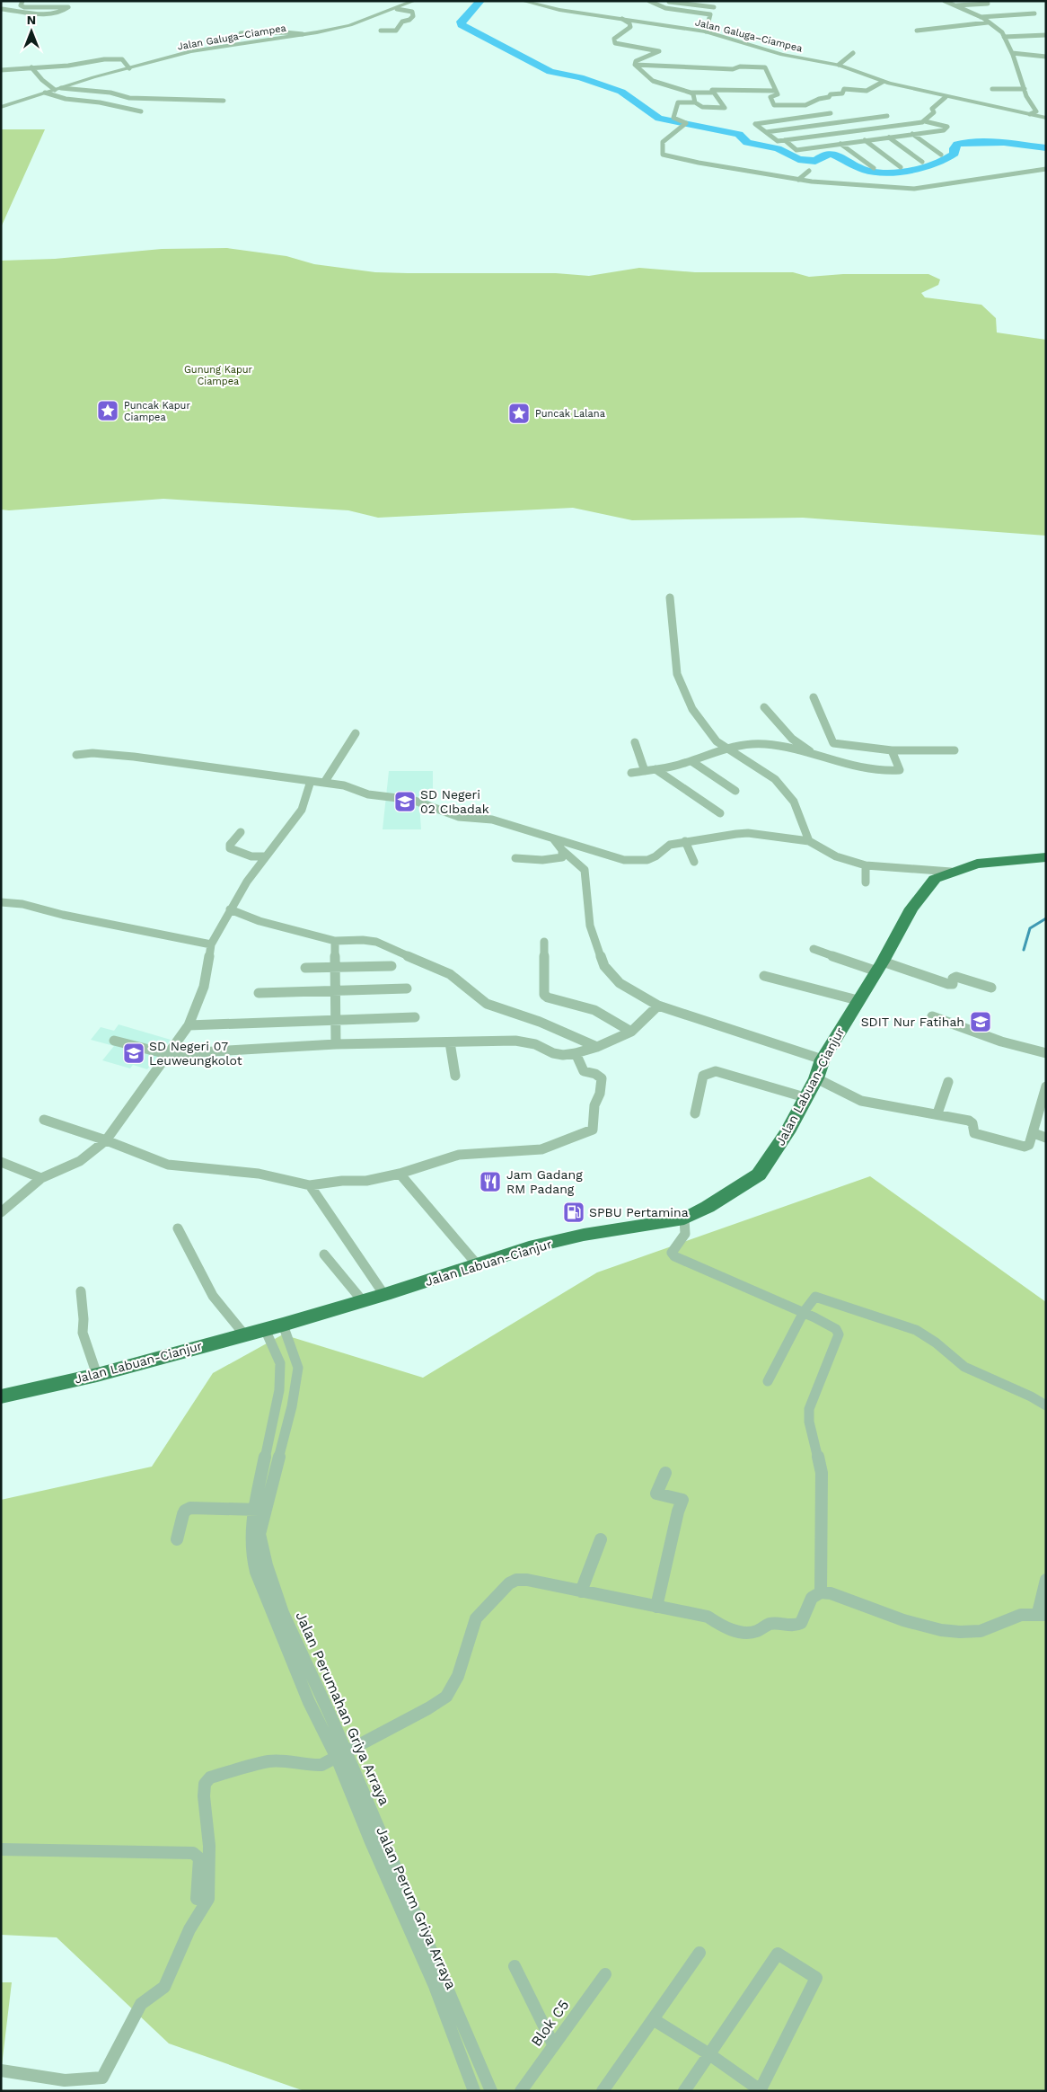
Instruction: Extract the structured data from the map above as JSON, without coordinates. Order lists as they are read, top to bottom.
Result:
{
  "streets": {
    "highway": ["Jalan Labuan-Cianjur"],
    "street": [
      "Jalan Galuga–Ciampea",
      "Jalan Perumahan Griya Arraya",
      "Jalan Perum Griya Arraya",
      "Blok C5"
    ]
  },
  "crossings": [
    ["Jalan Labuan-Cianjur", "Jalan Perumahan Griya Arraya"],
    ["Jalan Perumahan Griya Arraya", "Jalan Perum Griya Arraya"]
  ],
  "parks": ["Gunung Kapur Ciampea"],
  "places": {
    "place": ["Puncak Kapur Ciampea", "Puncak Lalana"],
    "school or university": ["SD Negeri 02 CIbadak", "SDIT Nur Fatihah", "SD Negeri 07 Leuweungkolot"],
    "restaurant": ["Jam Gadang RM Padang"],
    "fuel station": ["SPBU Pertamina"]
  },
  "north": "top"
}
